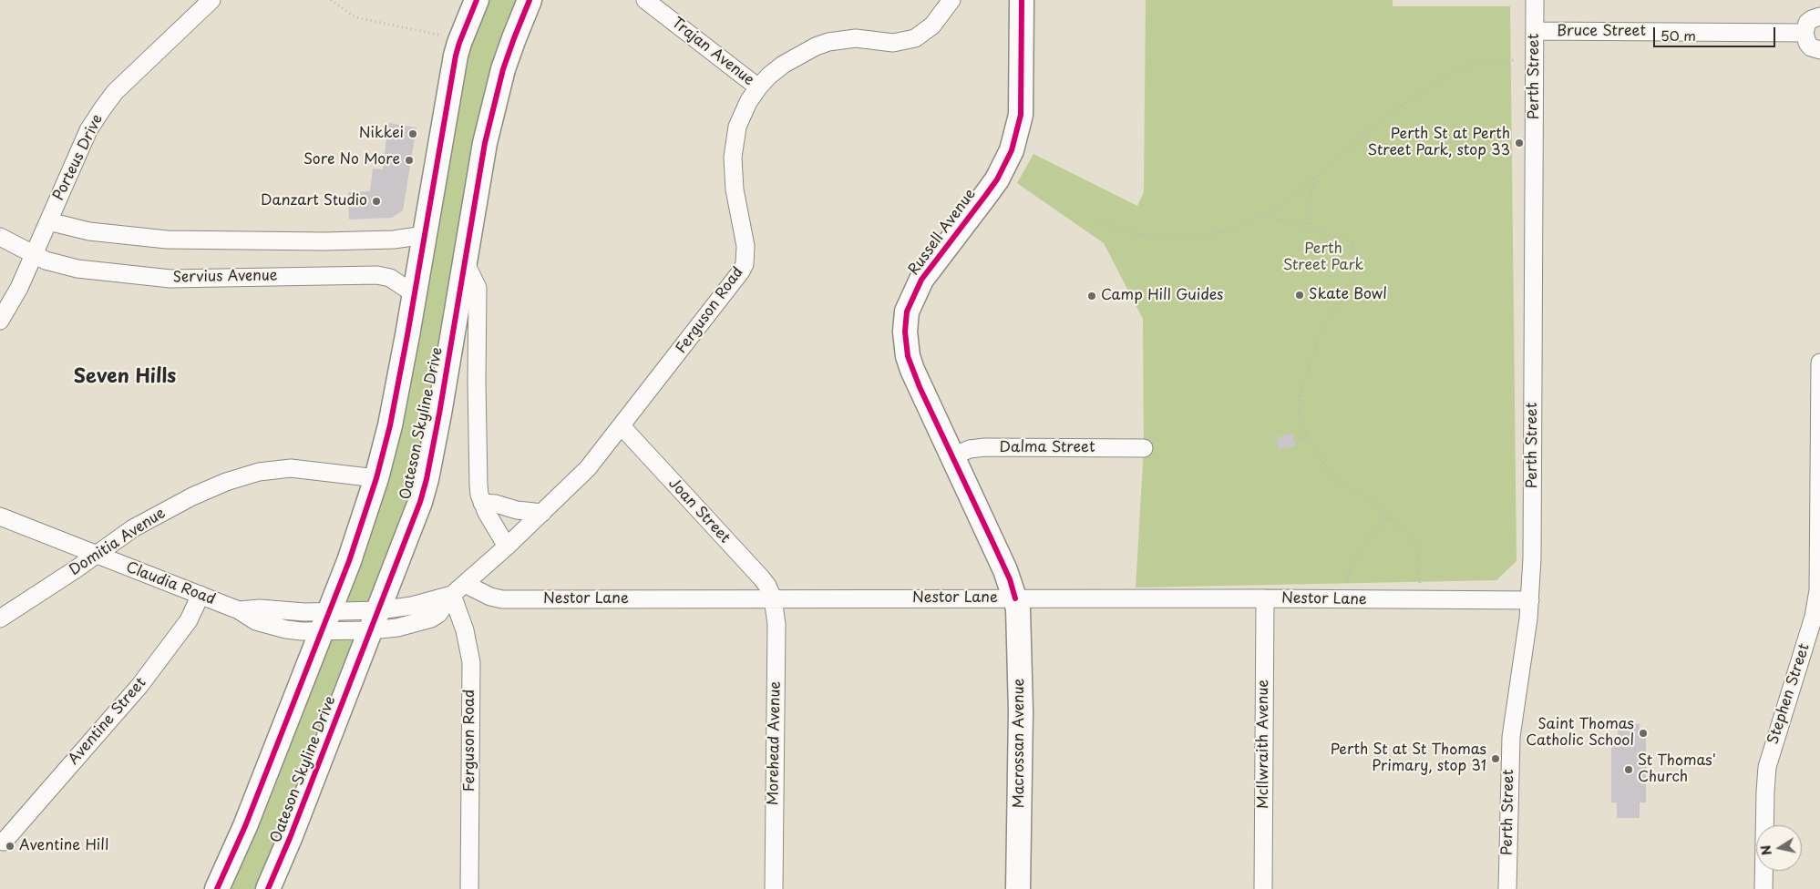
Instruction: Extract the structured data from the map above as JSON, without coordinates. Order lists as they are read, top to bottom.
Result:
{
  "streets": {
    "main road": ["Russell Avenue", "Oateson Skyline Drive", "Macrossan Avenue"],
    "street": [
      "Bruce Street",
      "Trajan Avenue",
      "Perth Street",
      "Porteus Drive",
      "Servius Avenue",
      "Ferguson Road",
      "Dalma Street",
      "Joan Street",
      "Domitia Avenue",
      "Claudia Road",
      "Nestor Lane",
      "Stephen Street",
      "Aventine Street",
      "Morehead Avenue",
      "McIlwraith Avenue"
    ]
  },
  "crossings": [
    ["Bruce Street", "Perth Street"],
    ["Trajan Avenue", "Ferguson Road"],
    ["Perth Street", "Nestor Lane"],
    ["Porteus Drive", "Servius Avenue"],
    ["Russell Avenue", "Dalma Street"],
    ["Russell Avenue", "Nestor Lane"],
    ["Russell Avenue", "Macrossan Avenue"],
    ["Ferguson Road", "Oateson Skyline Drive"],
    ["Ferguson Road", "Joan Street"],
    ["Ferguson Road", "Claudia Road"],
    ["Ferguson Road", "Nestor Lane"],
    ["Oateson Skyline Drive", "Claudia Road"],
    ["Joan Street", "Nestor Lane"],
    ["Joan Street", "Morehead Avenue"],
    ["Domitia Avenue", "Claudia Road"],
    ["Claudia Road", "Aventine Street"],
    ["Nestor Lane", "Morehead Avenue"],
    ["Nestor Lane", "Macrossan Avenue"],
    ["Nestor Lane", "McIlwraith Avenue"]
  ],
  "districts": ["Seven Hills"],
  "parks": ["Perth Street Park"],
  "places": [
    "Nikkei",
    "Perth St at Perth Street Park, stop 33",
    "Sore No More",
    "Danzart Studio",
    "Skate Bowl",
    "Camp Hill Guides",
    "Saint Thomas Catholic School",
    "Perth St at St Thomas Primary, stop 31",
    "St Thomas' Church",
    "Aventine Hill"
  ],
  "scale_bar": "50 m",
  "north": "left"
}
